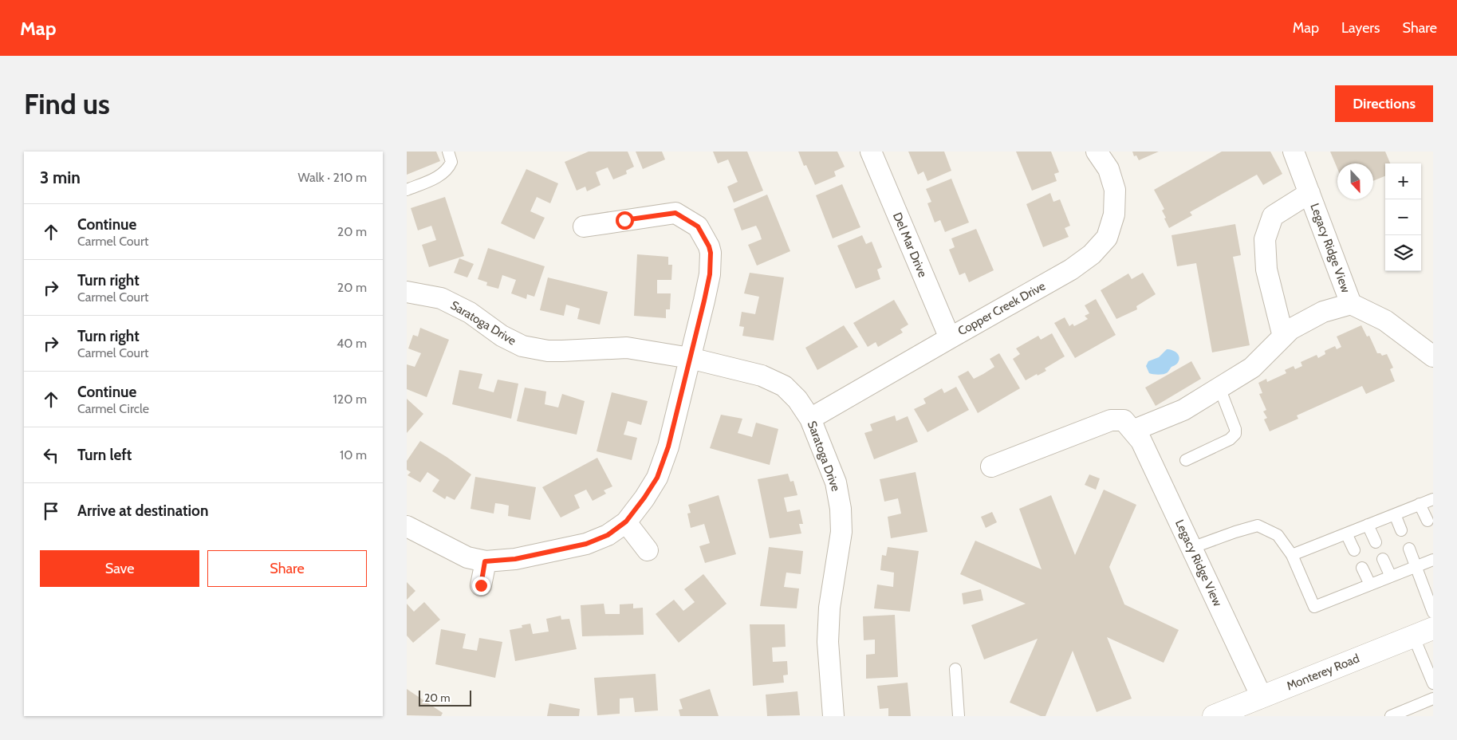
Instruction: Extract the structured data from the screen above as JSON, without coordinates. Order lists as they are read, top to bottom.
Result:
{
  "streets": {
    "street": [
      "Del Mar Drive",
      "Legacy Ridge View",
      "Copper Creek Drive",
      "Saratoga Drive",
      "Monterey Road"
    ]
  },
  "crossings": [
    ["Del Mar Drive", "Copper Creek Drive"],
    ["Legacy Ridge View", "Monterey Road"],
    ["Copper Creek Drive", "Saratoga Drive"]
  ],
  "scale_bar": "20 m",
  "north": "bottom",
  "page": {
    "header": "Map",
    "nav": ["Map", "Layers", "Share"],
    "buttons": [
      "Directions",
      ["Save", "Share"]
    ],
    "title": "Find us",
    "heading": ["3 min", "Walk · 210 m"],
    "map_buttons": ["+", "−"],
    "list": [
      ["Continue", "Carmel Court", "20 m"],
      ["Turn right", "Carmel Court", "20 m"],
      ["Turn right", "Carmel Court", "40 m"],
      ["Continue", "Carmel Circle", "120 m"],
      ["Turn left", "10 m"],
      "Arrive at destination"
    ],
    "scale": "20 m"
  }
}
